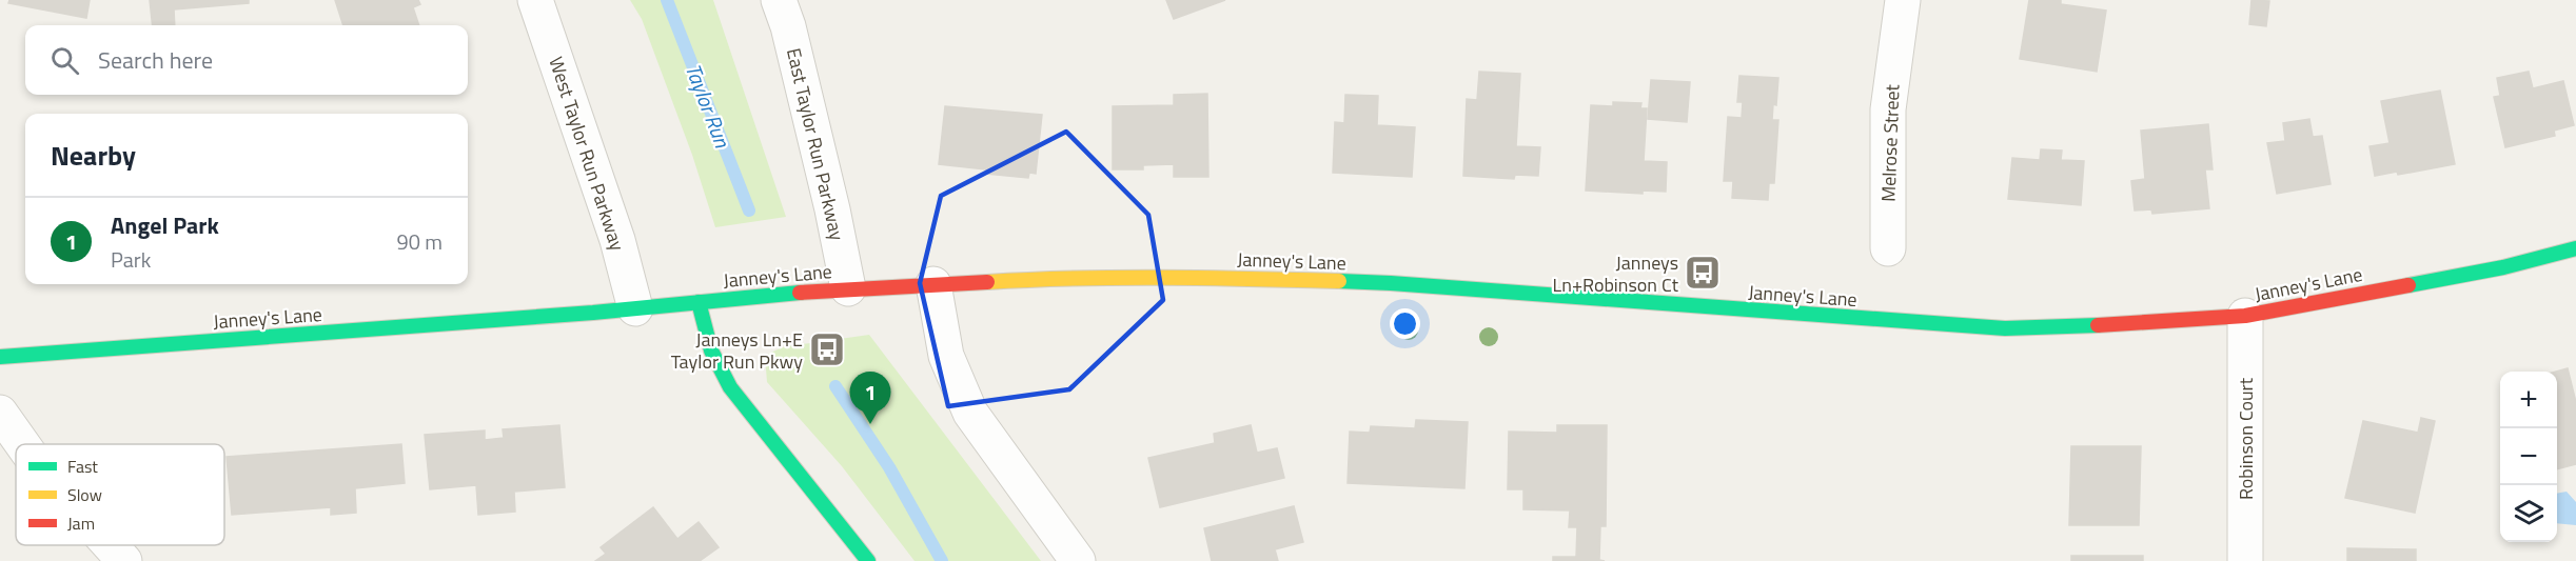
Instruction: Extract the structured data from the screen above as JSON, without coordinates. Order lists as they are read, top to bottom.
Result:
{
  "streets": {
    "main road": ["Janney's Lane"],
    "street": [
      "Melrose Street",
      "East Taylor Run Parkway",
      "West Taylor Run Parkway",
      "Robinson Court"
    ]
  },
  "crossings": [
    ["East Taylor Run Parkway", "Janney's Lane"],
    ["West Taylor Run Parkway", "Janney's Lane"],
    ["Janney's Lane", "Robinson Court"]
  ],
  "water": ["Taylor Run"],
  "places": {
    "bus stop": ["Janneys Ln+Robinson Ct", "Janneys Ln+E Taylor Run Pkwy"]
  },
  "legend": ["Fast", "Slow", "Jam"],
  "page": {
    "search": "Search here",
    "heading": "Nearby",
    "list": [
      {
        "mark": "1",
        "name": "Angel Park",
        "note": "Park",
        "value": "90 m"
      }
    ],
    "map_buttons": ["+", "−"],
    "pins": "1"
  }
}
